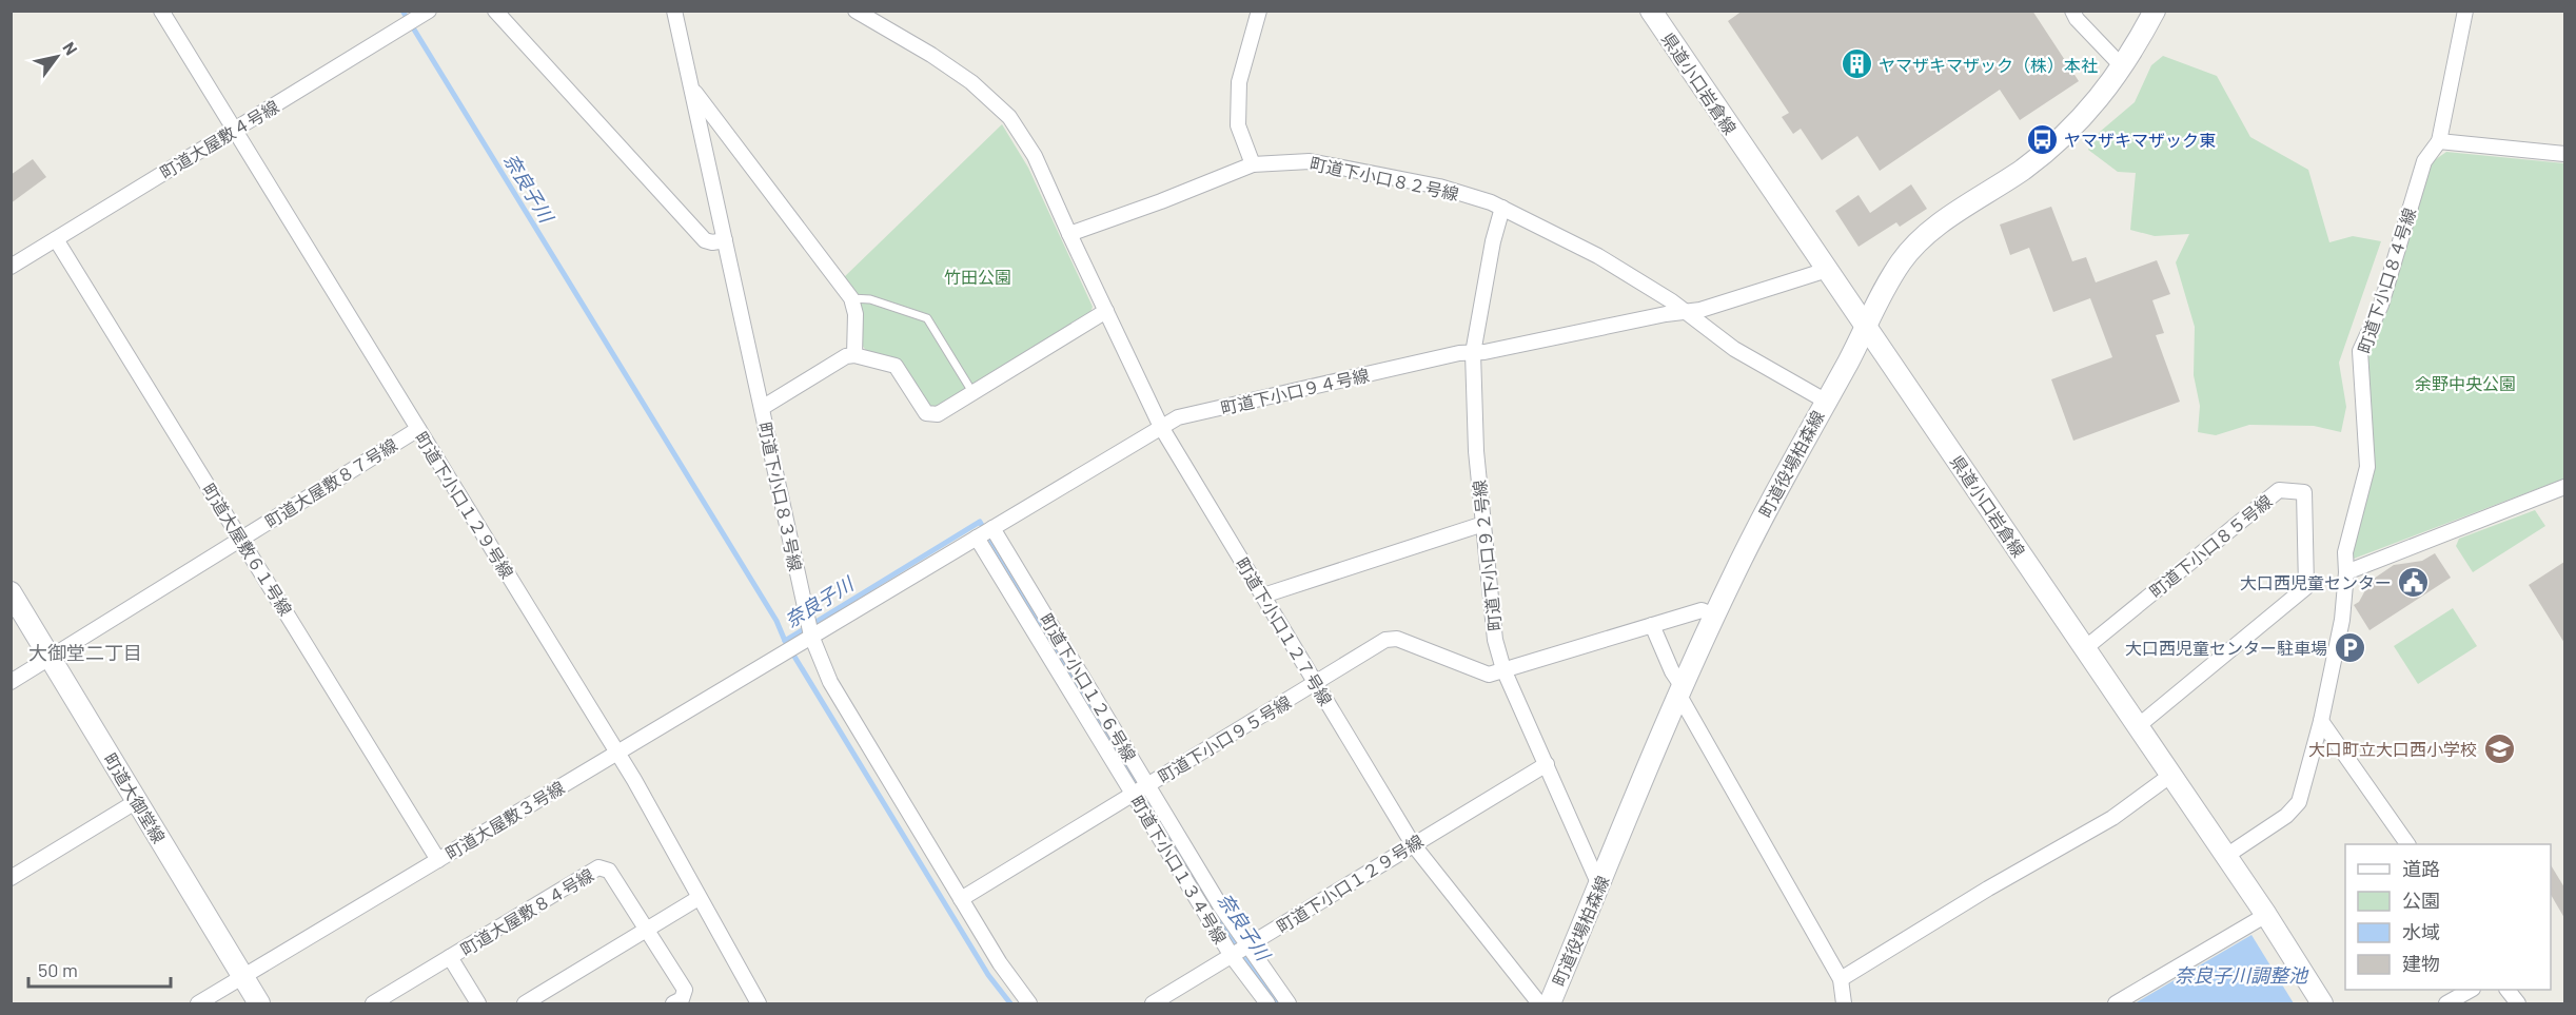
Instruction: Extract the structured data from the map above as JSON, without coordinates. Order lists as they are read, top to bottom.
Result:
{
  "streets": {
    "street": [
      "県道小口岩倉線",
      "町道大屋敷４号線",
      "町道下小口８２号線",
      "町道下小口８４号線",
      "町道下小口９４号線",
      "町道役場柏森線",
      "町道大屋敷８７号線",
      "町道下小口８３号線",
      "町道下小口１２９号線",
      "町道下小口８５号線",
      "町道大屋敷６１号線",
      "町道下小口９２号線",
      "町道下小口１２７号線",
      "町道下小口１２６号線",
      "町道下小口９５号線",
      "町道大御堂線",
      "町道大屋敷３号線",
      "町道下小口１３４号線",
      "町道大屋敷８４号線"
    ]
  },
  "crossings": [
    ["県道小口岩倉線", "町道下小口８４号線"],
    ["県道小口岩倉線", "町道下小口９４号線"],
    ["県道小口岩倉線", "町道役場柏森線"],
    ["県道小口岩倉線", "町道下小口８５号線"],
    ["町道大屋敷４号線", "町道下小口１２９号線"],
    ["町道大屋敷４号線", "町道大屋敷６１号線"],
    ["町道下小口８２号線", "町道下小口９４号線"],
    ["町道下小口８２号線", "町道役場柏森線"],
    ["町道下小口８２号線", "町道下小口９２号線"],
    ["町道下小口８２号線", "町道下小口１２７号線"],
    ["町道下小口９４号線", "町道下小口８３号線"],
    ["町道下小口９４号線", "町道下小口９２号線"],
    ["町道下小口９４号線", "町道下小口１２７号線"],
    ["町道下小口９４号線", "町道下小口１２６号線"],
    ["町道下小口９４号線", "町道大屋敷３号線"],
    ["町道下小口９４号線", "町道下小口１３４号線"],
    ["町道役場柏森線", "町道下小口９２号線"],
    ["町道役場柏森線", "町道下小口９５号線"],
    ["町道大屋敷８７号線", "町道下小口１２９号線"],
    ["町道大屋敷８７号線", "町道大屋敷６１号線"],
    ["町道大屋敷８７号線", "町道大御堂線"],
    ["町道下小口８３号線", "町道下小口９５号線"],
    ["町道下小口８３号線", "町道大屋敷３号線"],
    ["町道下小口１２９号線", "町道下小口９２号線"],
    ["町道下小口１２９号線", "町道下小口１２７号線"],
    ["町道下小口１２９号線", "町道下小口１２６号線"],
    ["町道下小口１２９号線", "町道大屋敷３号線"],
    ["町道下小口１２９号線", "町道下小口１３４号線"],
    ["町道大屋敷６１号線", "町道大屋敷３号線"],
    ["町道下小口９２号線", "町道下小口９５号線"],
    ["町道下小口１２７号線", "町道下小口９５号線"],
    ["町道下小口１２６号線", "町道下小口９５号線"],
    ["町道下小口９５号線", "町道下小口１３４号線"],
    ["町道大御堂線", "町道大屋敷３号線"]
  ],
  "districts": ["大御堂二丁目"],
  "water": ["奈良子川", "奈良子川調整池"],
  "parks": ["竹田公園", "余野中央公園"],
  "places": {
    "building": ["ヤマザキマザック（株）本社"],
    "bus stop": ["ヤマザキマザック東"],
    "public building": ["大口西児童センター"],
    "parking": ["大口西児童センター駐車場"],
    "school or university": ["大口町立大口西小学校"]
  },
  "legend": [
    "道路",
    "公園",
    "水域",
    "建物"
  ],
  "scale_bar": "50 m",
  "north": "top right"
}
